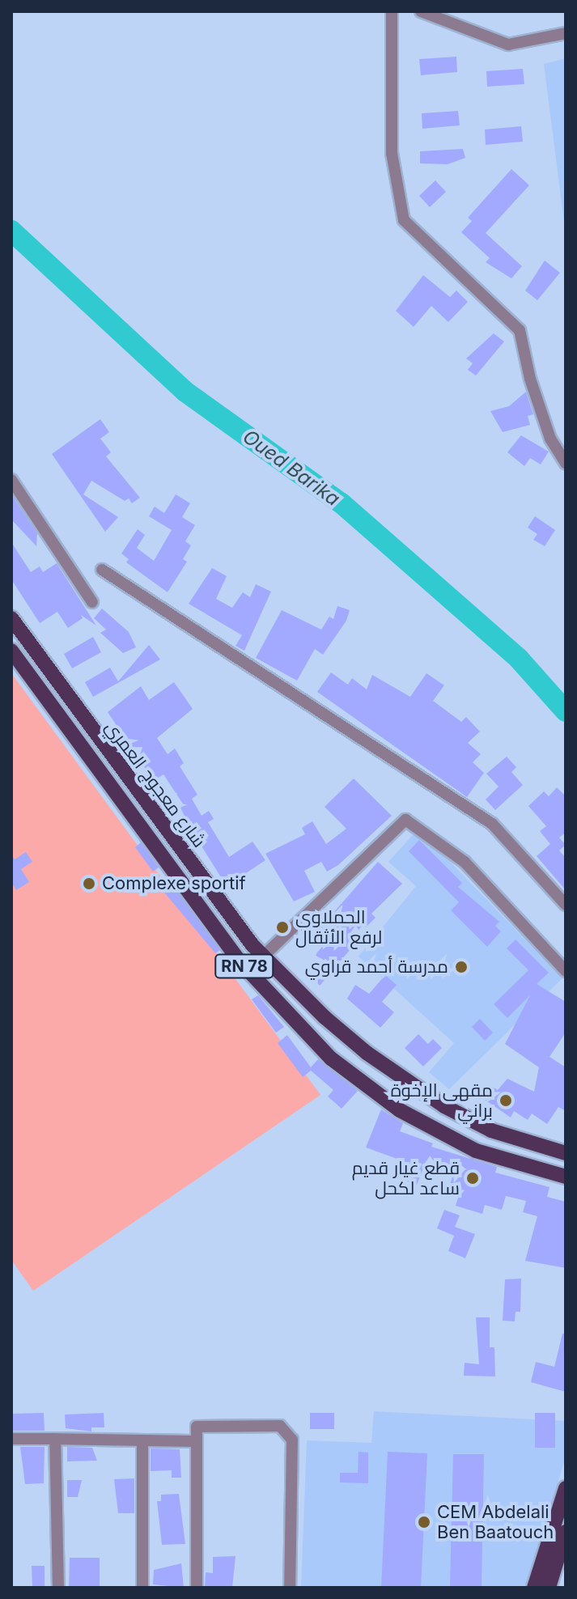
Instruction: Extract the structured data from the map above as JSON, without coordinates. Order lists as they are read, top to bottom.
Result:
{
  "streets": {
    "main road": ["شارع معجوج العمري", "RN 78"]
  },
  "water": ["Oued Barika"],
  "places": [
    "Complexe sportif",
    "الحملاوي لرفع الأثقال",
    "مدرسة أحمد قراوي",
    "مقهى الإخوة براني",
    "قطع غيار قديم ساعد لكحل",
    "CEM Abdelali Ben Baatouch"
  ]
}
